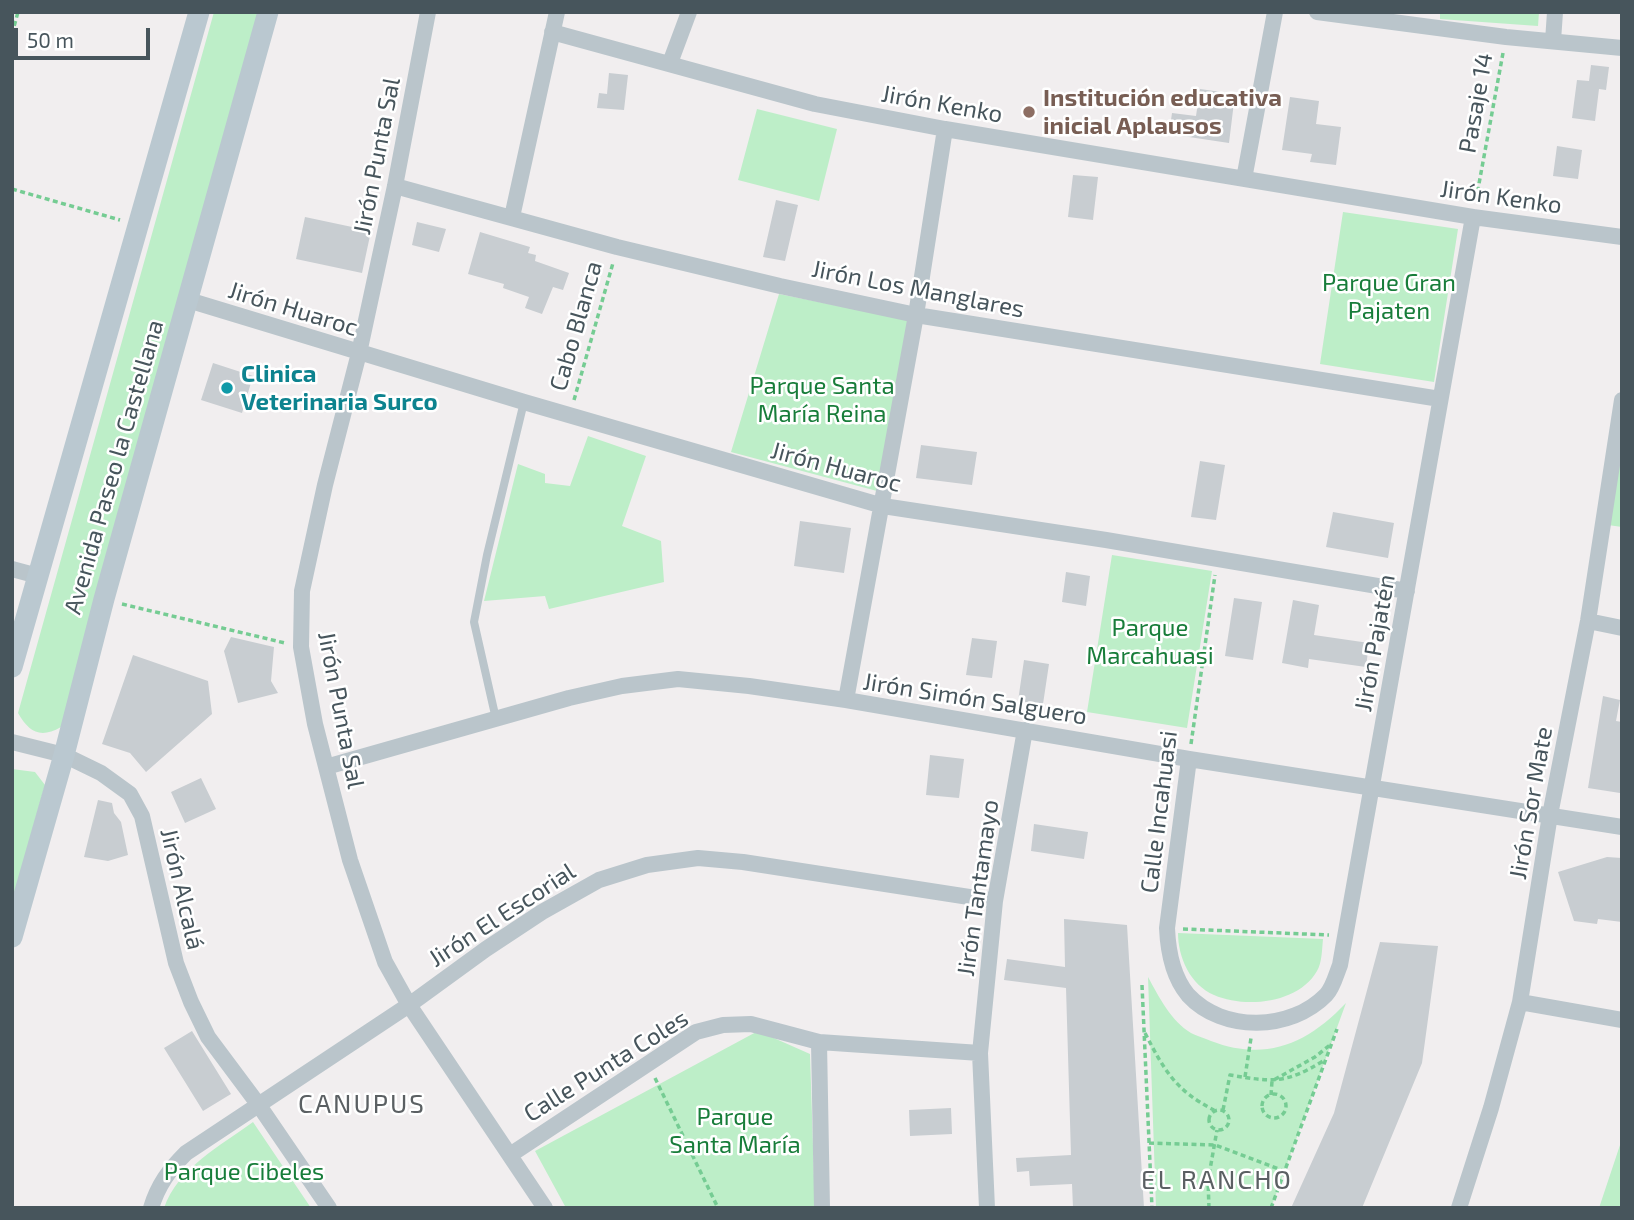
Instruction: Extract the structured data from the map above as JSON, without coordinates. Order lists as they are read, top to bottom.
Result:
{
  "streets": {
    "main road": ["Avenida Paseo la Castellana"],
    "street": [
      "Jirón Kenko",
      "Jirón Punta Sal",
      "Jirón Los Manglares",
      "Jirón Huaroc",
      "Jirón Pajatén",
      "Jirón Simón Salguero",
      "Jirón Sor Mate",
      "Calle Incahuasi",
      "Jirón Tantamayo",
      "Jirón Alcalá",
      "Jirón El Escorial",
      "Calle Punta Coles"
    ],
    "path": ["Pasaje 14", "Cabo Blanca"]
  },
  "crossings": [
    ["Pasaje 14", "Jirón Kenko"],
    ["Pasaje 14", "Jirón Pajatén"],
    ["Jirón Kenko", "Jirón Pajatén"],
    ["Jirón Punta Sal", "Jirón Los Manglares"],
    ["Jirón Punta Sal", "Jirón Huaroc"],
    ["Jirón Punta Sal", "Jirón Simón Salguero"],
    ["Jirón Punta Sal", "Jirón El Escorial"],
    ["Jirón Punta Sal", "Calle Punta Coles"],
    ["Jirón Los Manglares", "Cabo Blanca"],
    ["Jirón Los Manglares", "Jirón Pajatén"],
    ["Jirón Huaroc", "Cabo Blanca"],
    ["Jirón Huaroc", "Avenida Paseo la Castellana"],
    ["Jirón Huaroc", "Jirón Pajatén"],
    ["Jirón Huaroc", "Calle Incahuasi"],
    ["Avenida Paseo la Castellana", "Jirón Alcalá"],
    ["Jirón Pajatén", "Jirón Simón Salguero"],
    ["Jirón Pajatén", "Calle Incahuasi"],
    ["Jirón Simón Salguero", "Jirón Sor Mate"],
    ["Jirón Simón Salguero", "Calle Incahuasi"],
    ["Jirón Simón Salguero", "Jirón Tantamayo"],
    ["Jirón Tantamayo", "Jirón El Escorial"],
    ["Jirón Tantamayo", "Calle Punta Coles"],
    ["Jirón Alcalá", "Jirón El Escorial"]
  ],
  "districts": ["CANUPUS", "EL RANCHO"],
  "parks": [
    "Parque Gran Pajaten",
    "Parque Santa María Reina",
    "Parque Marcahuasi",
    "Parque Santa María",
    "Parque Cibeles"
  ],
  "places": ["Institución educativa inicial Aplausos", "Clinica Veterinaria Surco"],
  "scale_bar": "50 m"
}
